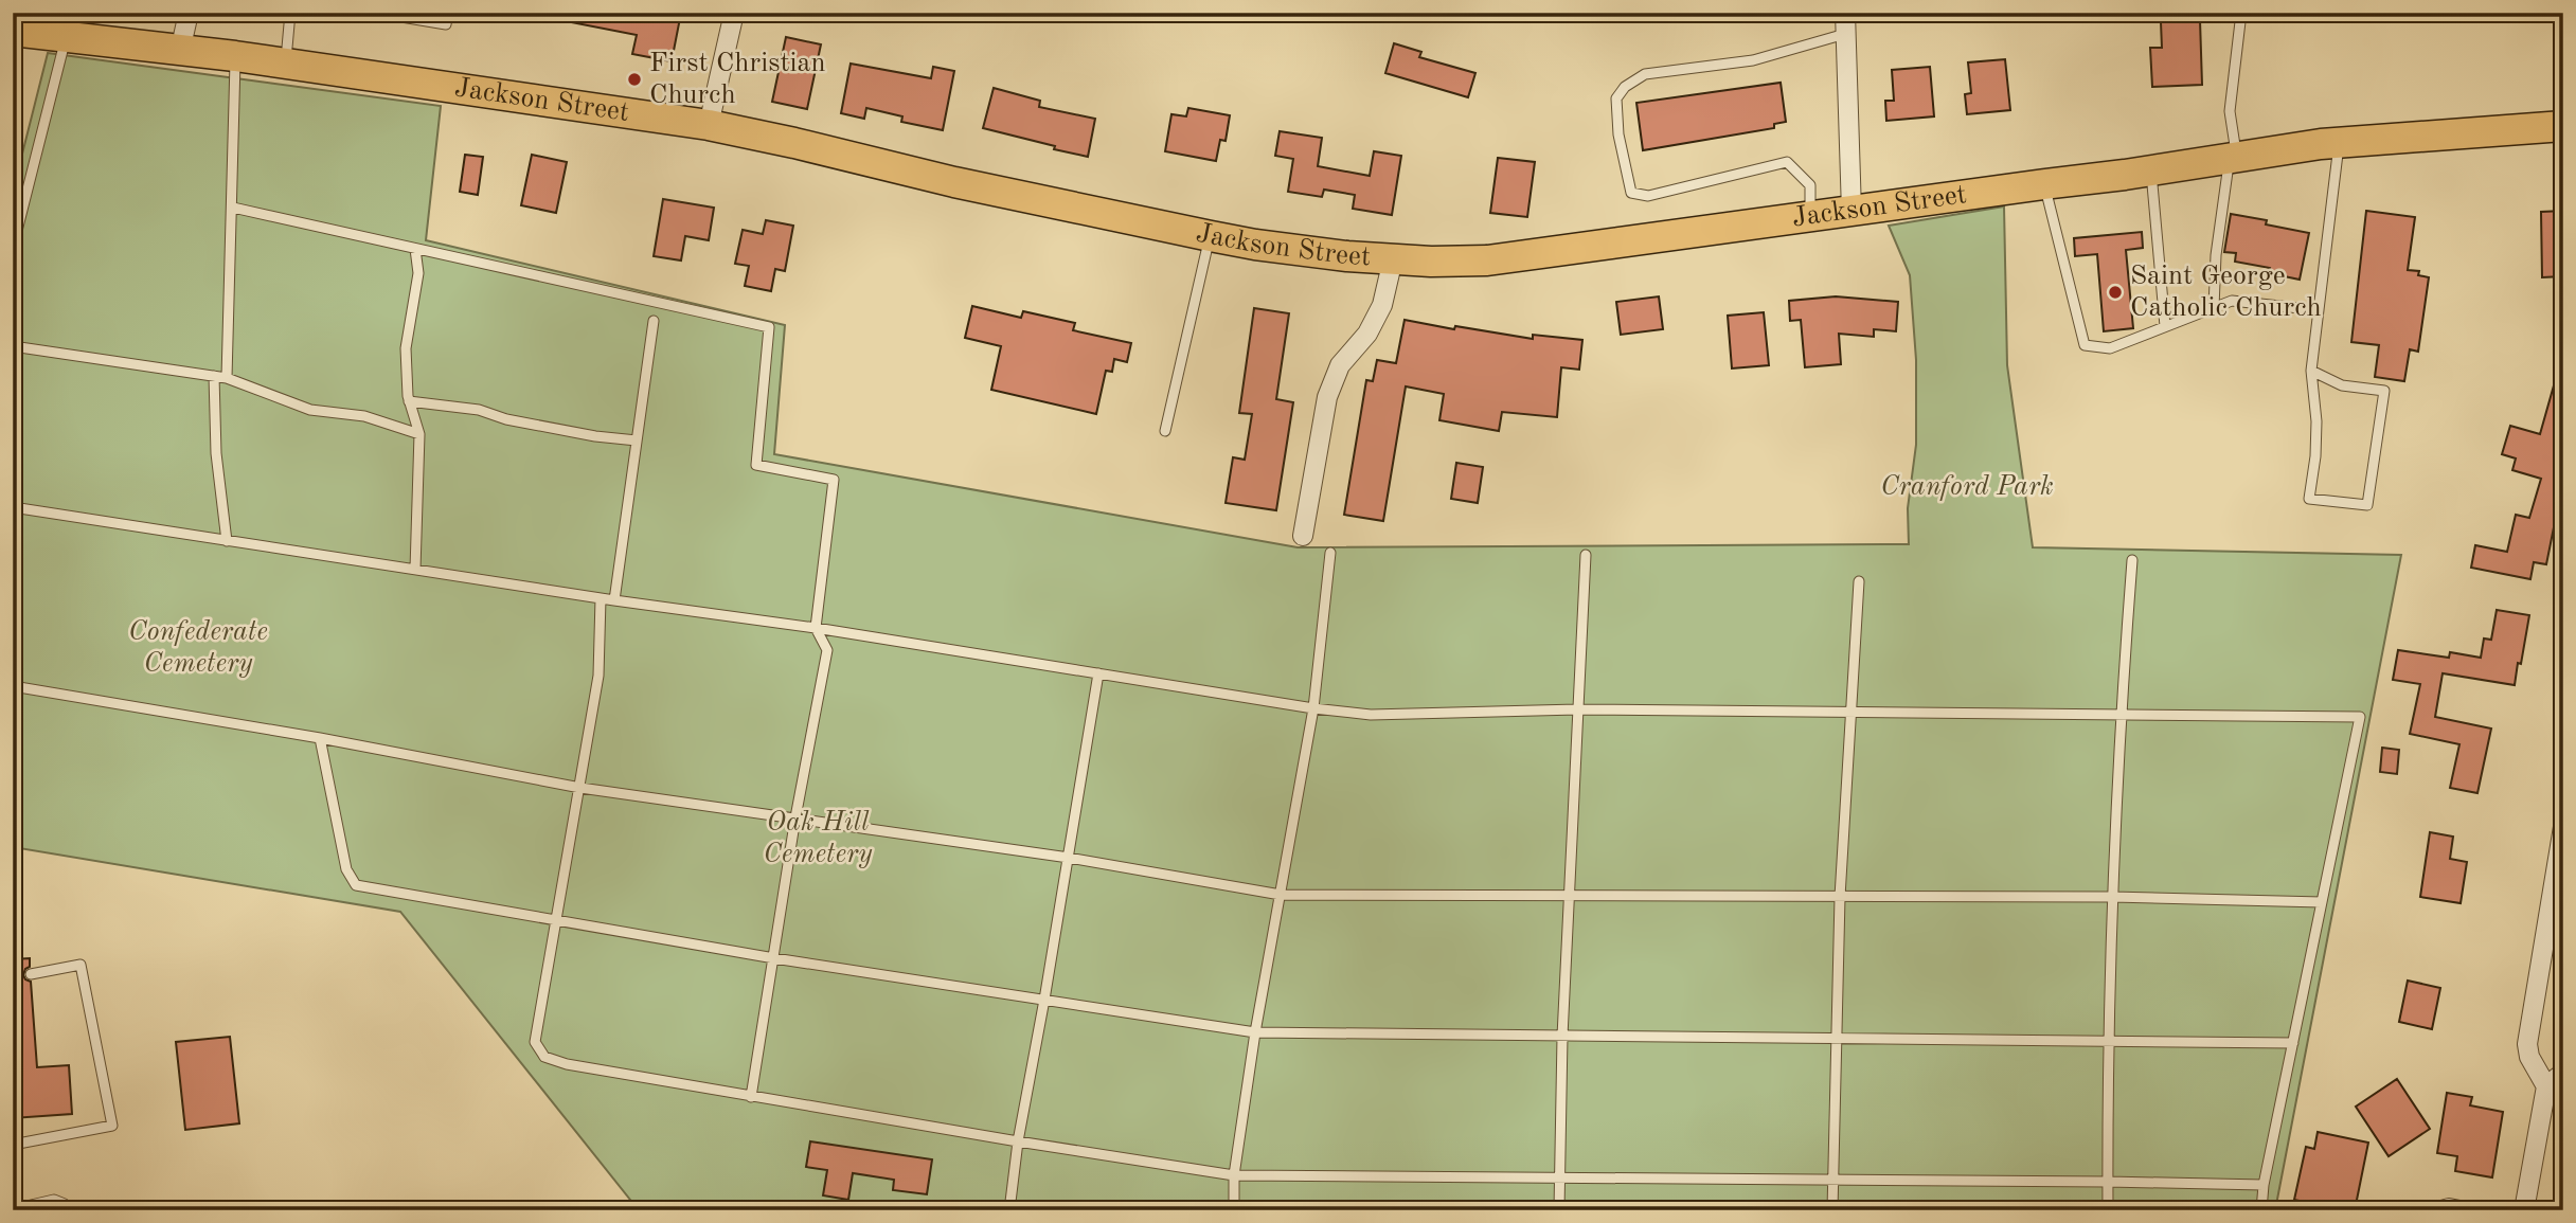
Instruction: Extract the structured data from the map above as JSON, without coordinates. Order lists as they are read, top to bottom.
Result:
{
  "streets": {
    "main road": ["Jackson Street"]
  },
  "parks": ["Cranford Park", "Confederate Cemetery", "Oak Hill Cemetery"],
  "places": ["First Christian Church", "Saint George Catholic Church"]
}
